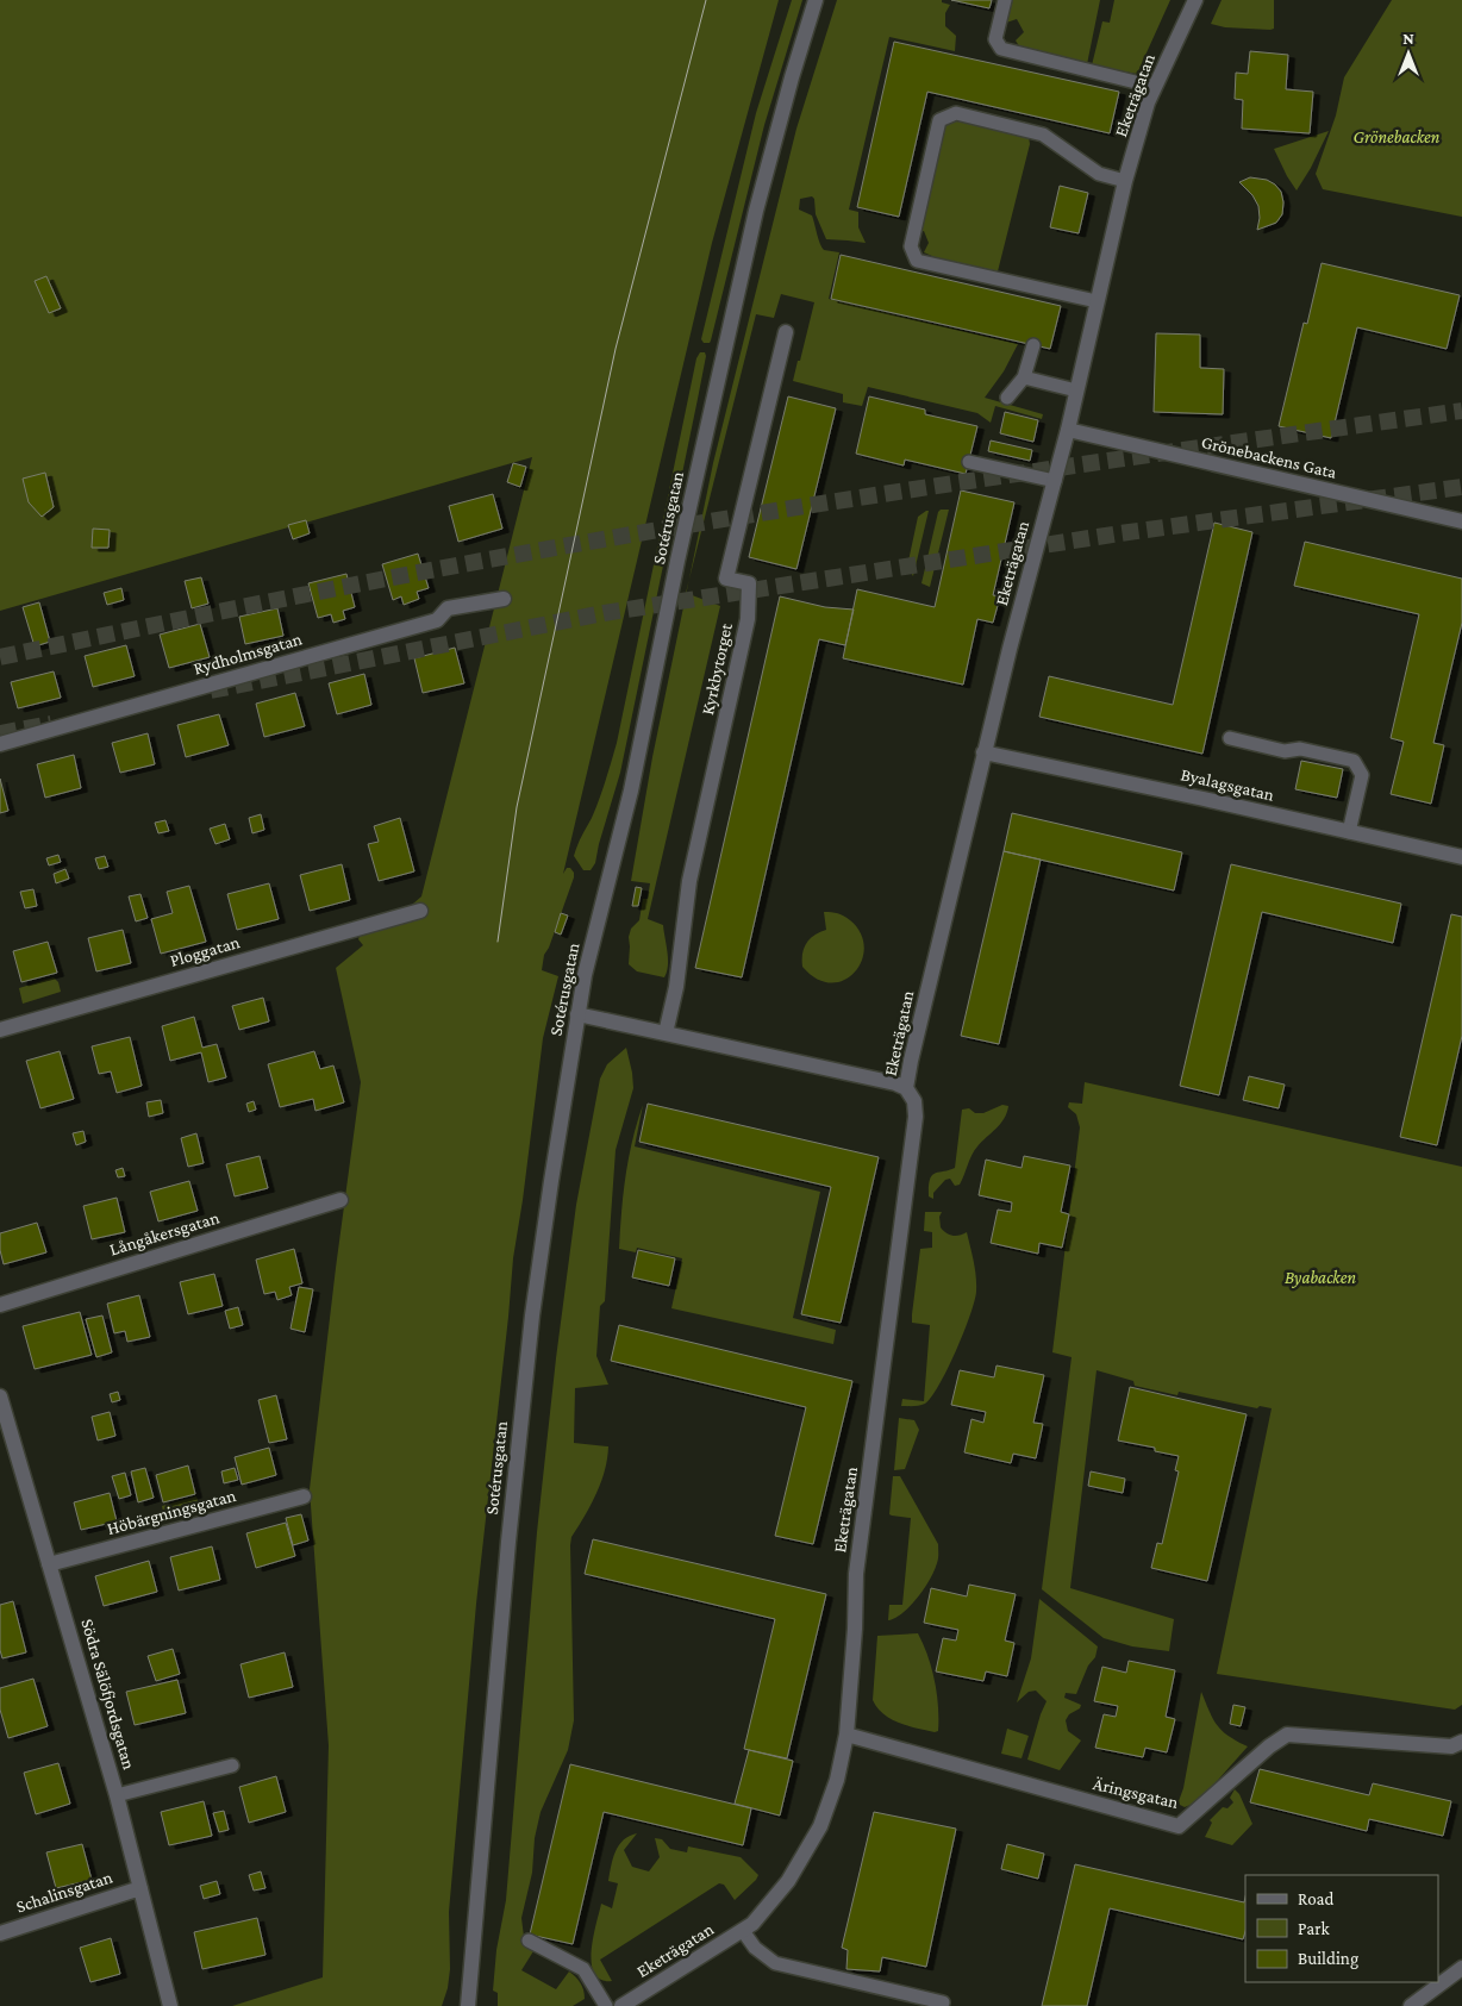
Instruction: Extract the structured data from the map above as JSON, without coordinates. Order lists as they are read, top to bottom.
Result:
{
  "streets": {
    "street": [
      "Eketrägatan",
      "Grönebackens Gata",
      "Sotérusgatan",
      "Rydholmsgatan",
      "Kyrkbytorget",
      "Byalagsgatan",
      "Ploggatan",
      "Långåkersgatan",
      "Höbärgningsgatan",
      "Södra Sälöfjordsgatan",
      "Äringsgatan",
      "Schalinsgatan"
    ]
  },
  "crossings": [
    ["Eketrägatan", "Grönebackens Gata"],
    ["Eketrägatan", "Byalagsgatan"],
    ["Eketrägatan", "Äringsgatan"],
    ["Höbärgningsgatan", "Södra Sälöfjordsgatan"],
    ["Södra Sälöfjordsgatan", "Schalinsgatan"]
  ],
  "parks": ["Grönebacken", "Byabacken"],
  "legend": ["Road", "Park", "Building"],
  "north": "top"
}
